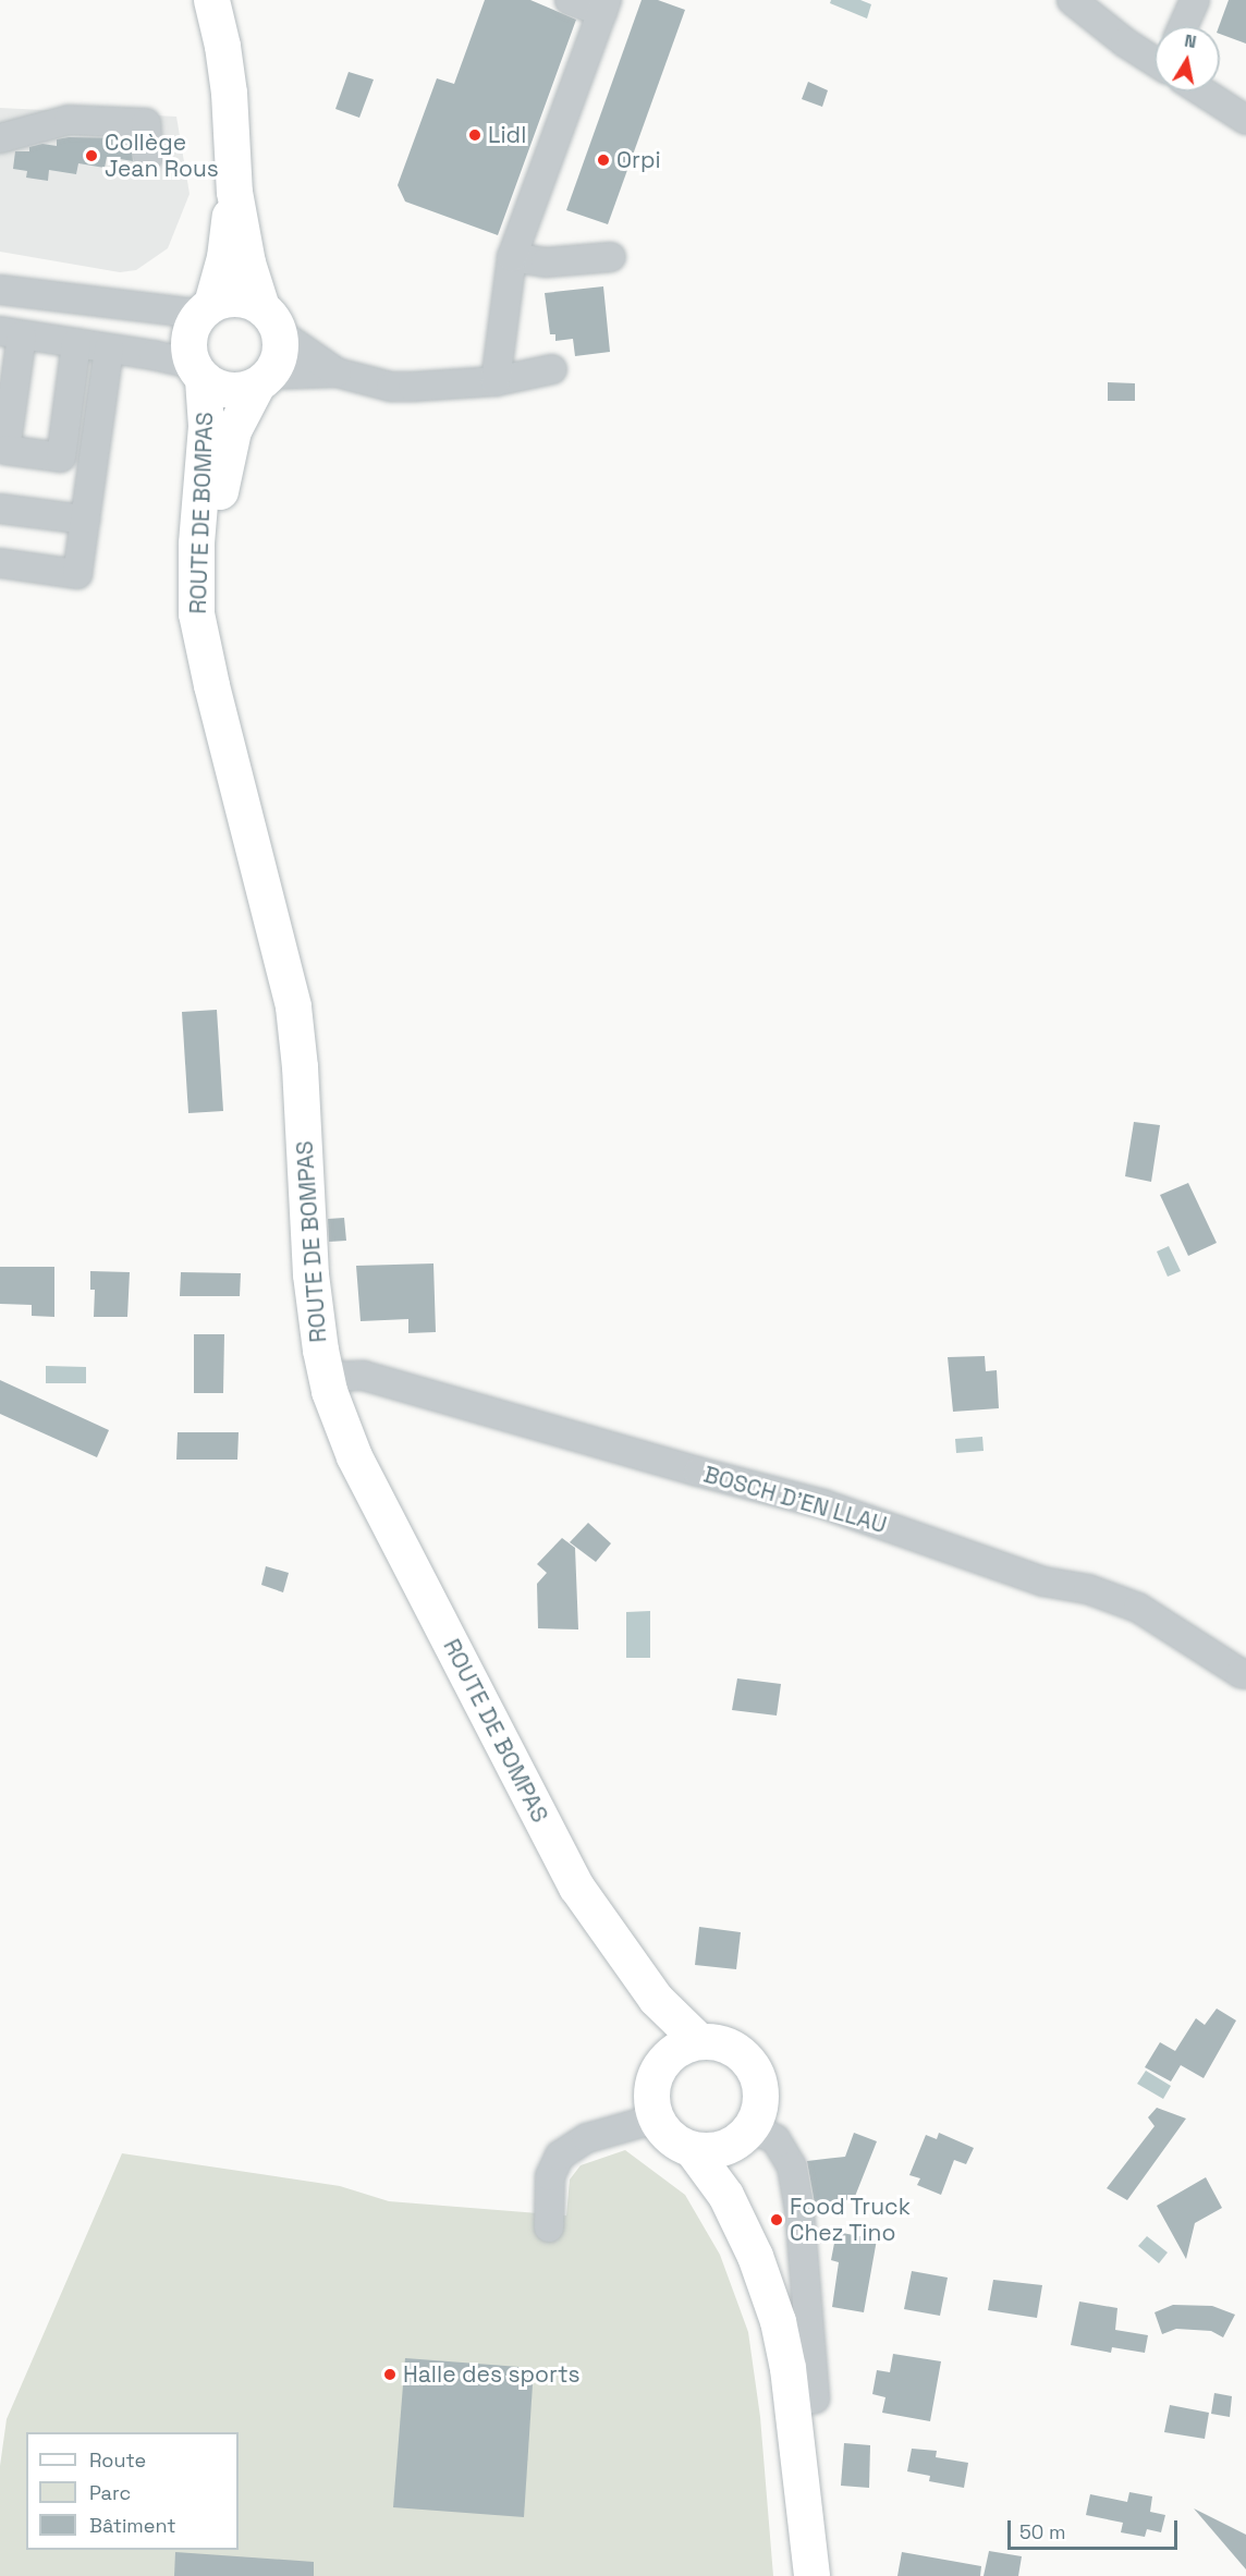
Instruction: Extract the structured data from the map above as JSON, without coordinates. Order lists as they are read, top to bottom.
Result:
{
  "streets": {
    "main road": ["ROUTE DE BOMPAS"],
    "street": ["BOSCH D'EN LLAU"]
  },
  "crossings": [
    ["ROUTE DE BOMPAS", "BOSCH D'EN LLAU"]
  ],
  "places": [
    "Lidl",
    "Collège Jean Rous",
    "Orpi",
    "Food Truck Chez Tino",
    "Halle des sports"
  ],
  "legend": ["Route", "Parc", "Bâtiment"],
  "scale_bar": "50 m",
  "north": "top"
}
